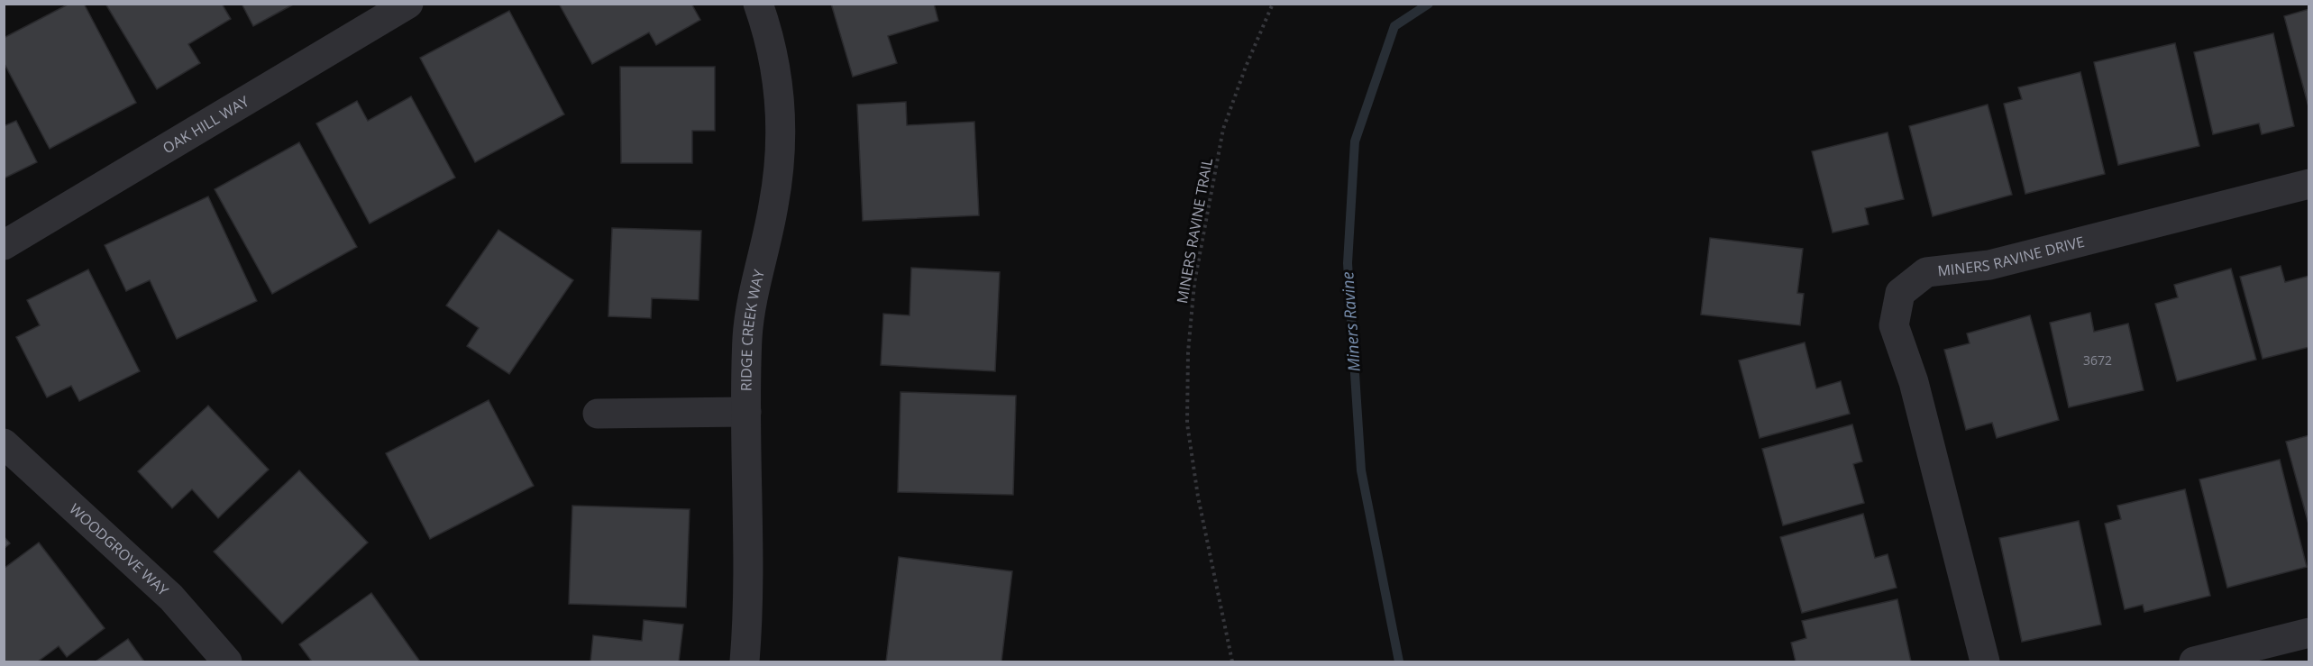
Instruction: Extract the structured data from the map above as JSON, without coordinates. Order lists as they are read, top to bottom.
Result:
{
  "streets": {
    "street": [
      "OAK HILL WAY",
      "MINERS RAVINE DRIVE",
      "RIDGE CREEK WAY",
      "WOODGROVE WAY"
    ],
    "path": ["MINERS RAVINE TRAIL"]
  },
  "water": ["Miners Ravine"],
  "house_numbers": ["3672"]
}
